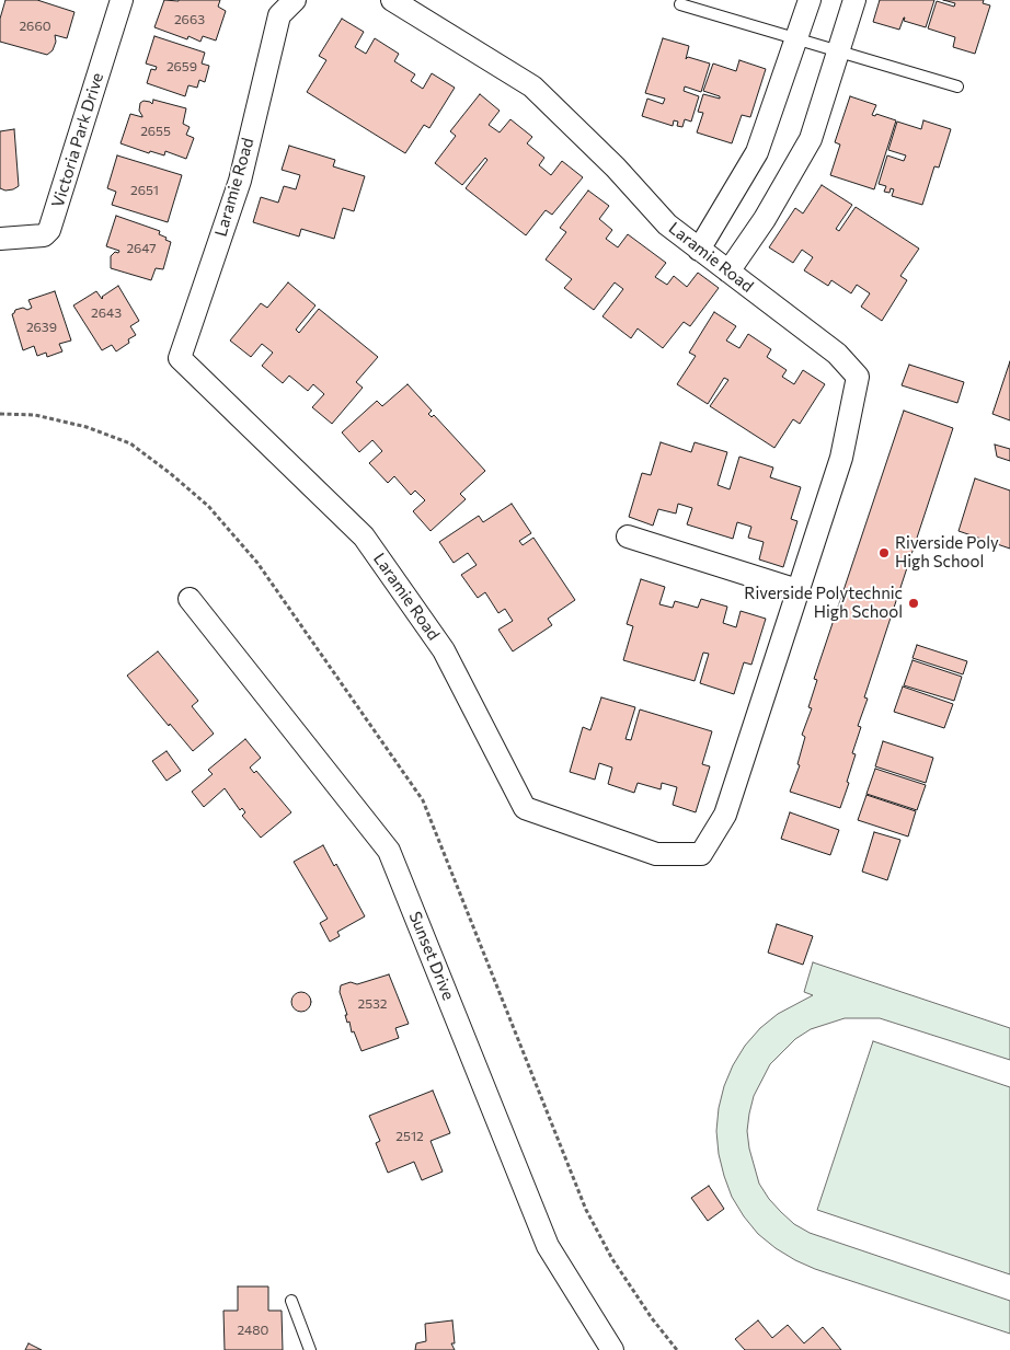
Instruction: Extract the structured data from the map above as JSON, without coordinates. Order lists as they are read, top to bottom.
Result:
{
  "streets": {
    "street": ["Victoria Park Drive", "Laramie Road", "Sunset Drive"]
  },
  "places": ["Riverside Poly High School", "Riverside Polytechnic High School"],
  "house_numbers": [
    "2663",
    "2660",
    "2659",
    "2655",
    "2651",
    "2647",
    "2643",
    "2639",
    "2532",
    "2512",
    "2480"
  ]
}
